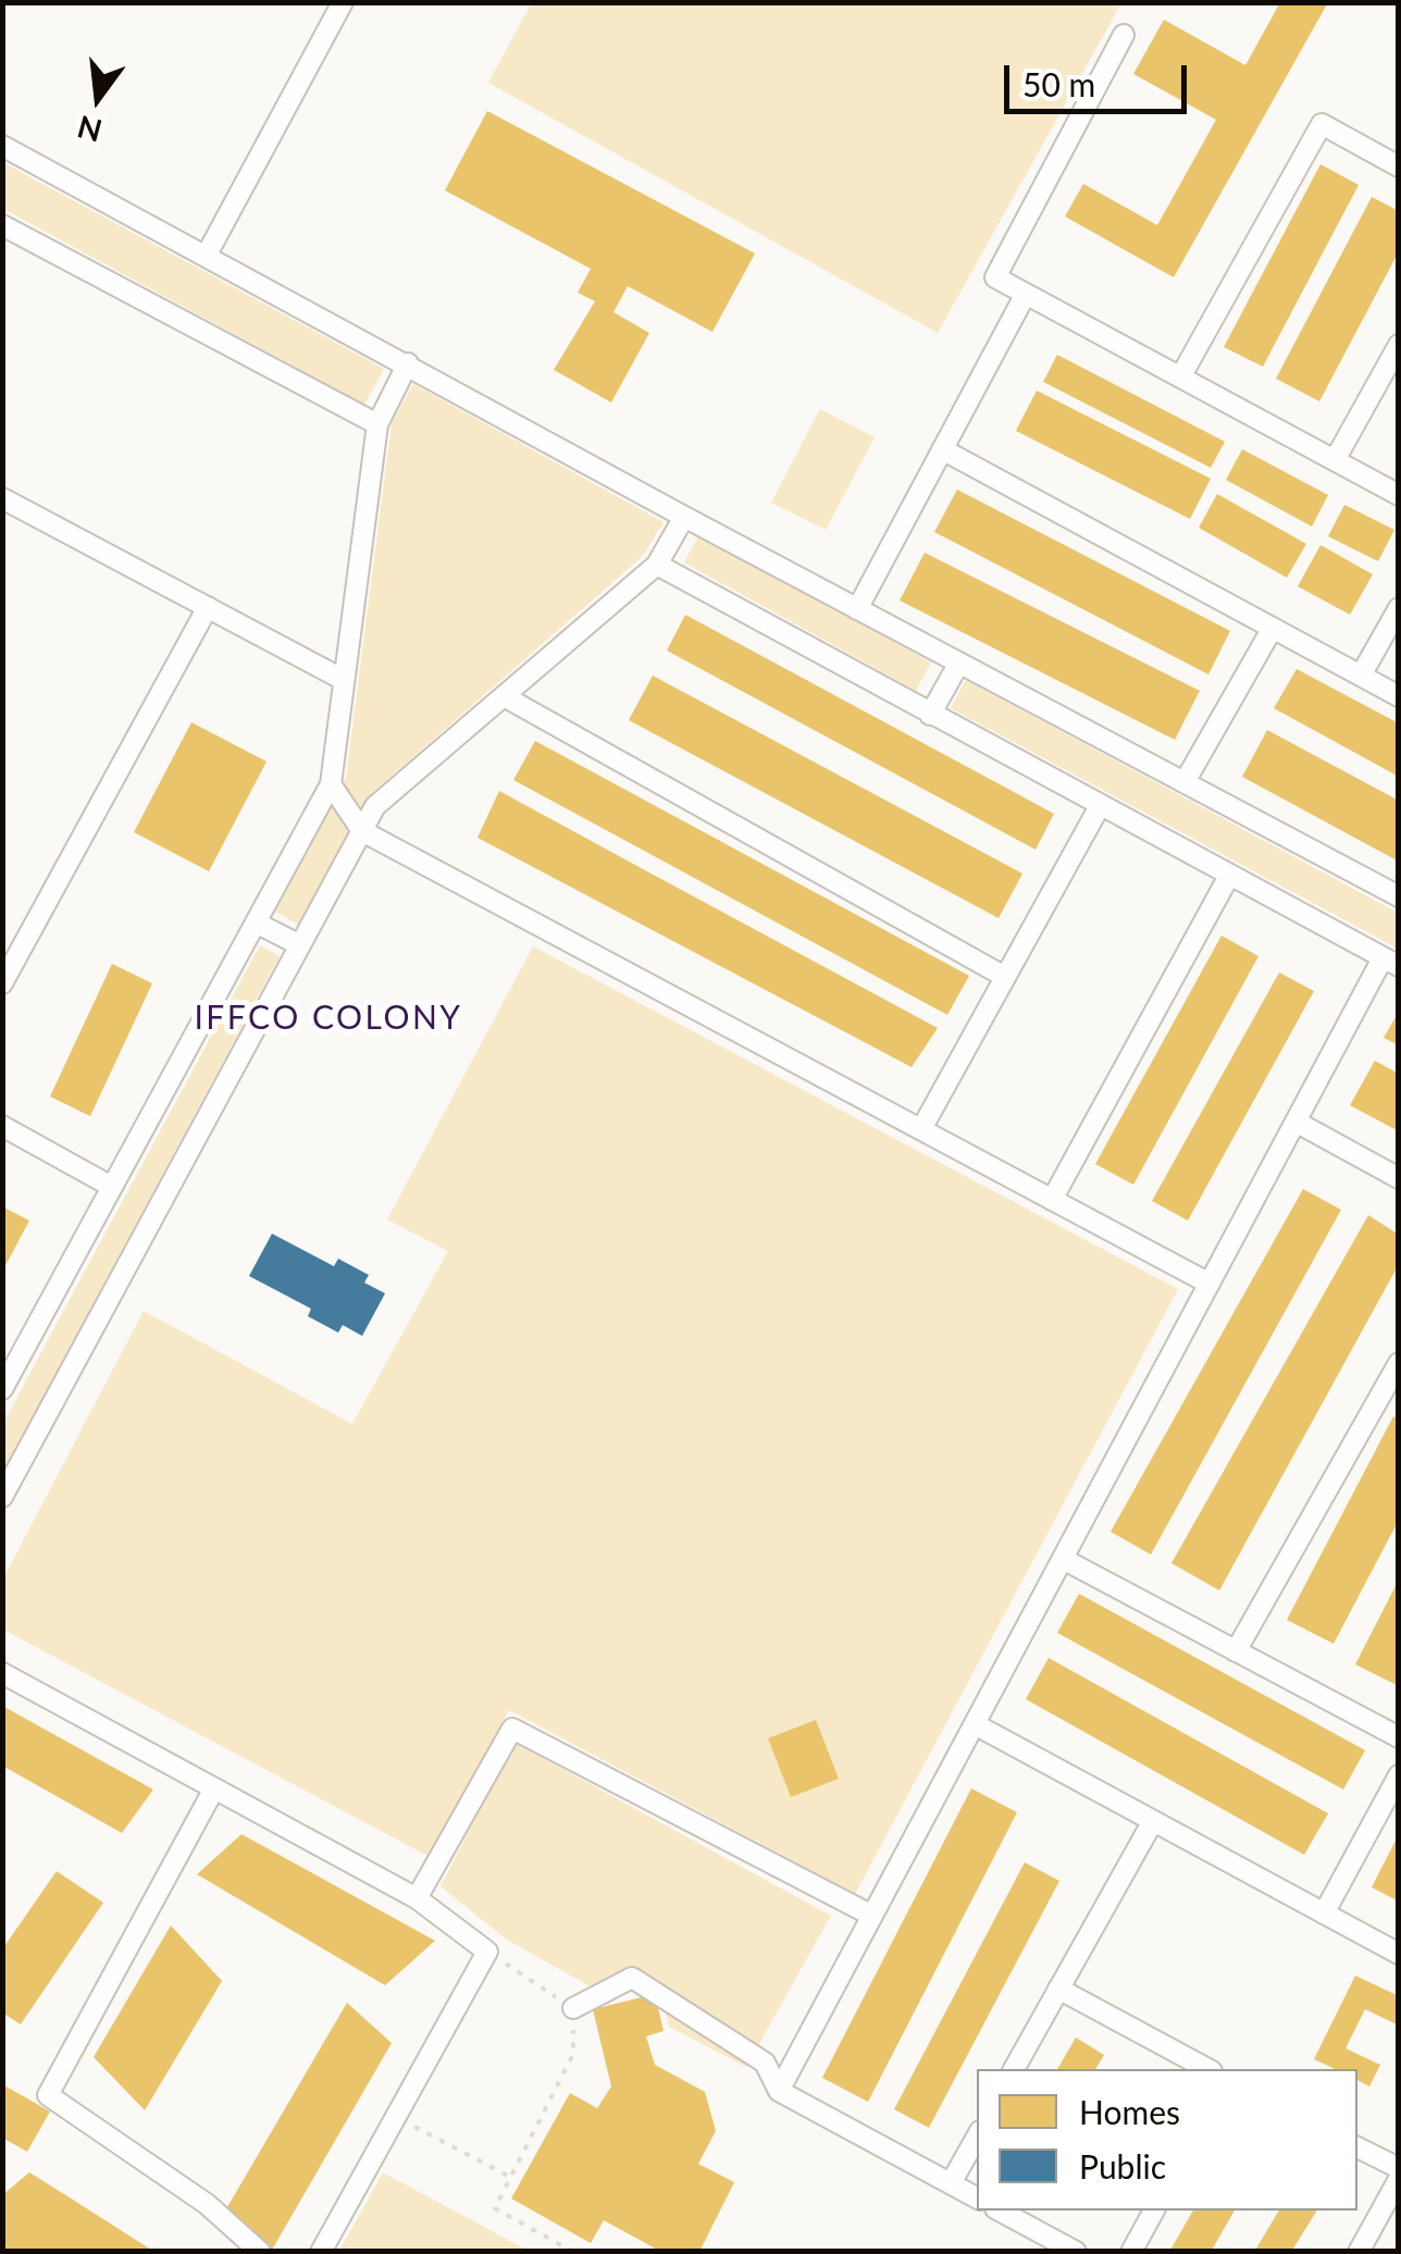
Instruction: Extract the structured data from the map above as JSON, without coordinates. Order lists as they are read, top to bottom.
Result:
{
  "districts": ["IFFCO COLONY"],
  "legend": ["Homes", "Public"],
  "scale_bar": "50 m",
  "north": "bottom"
}
